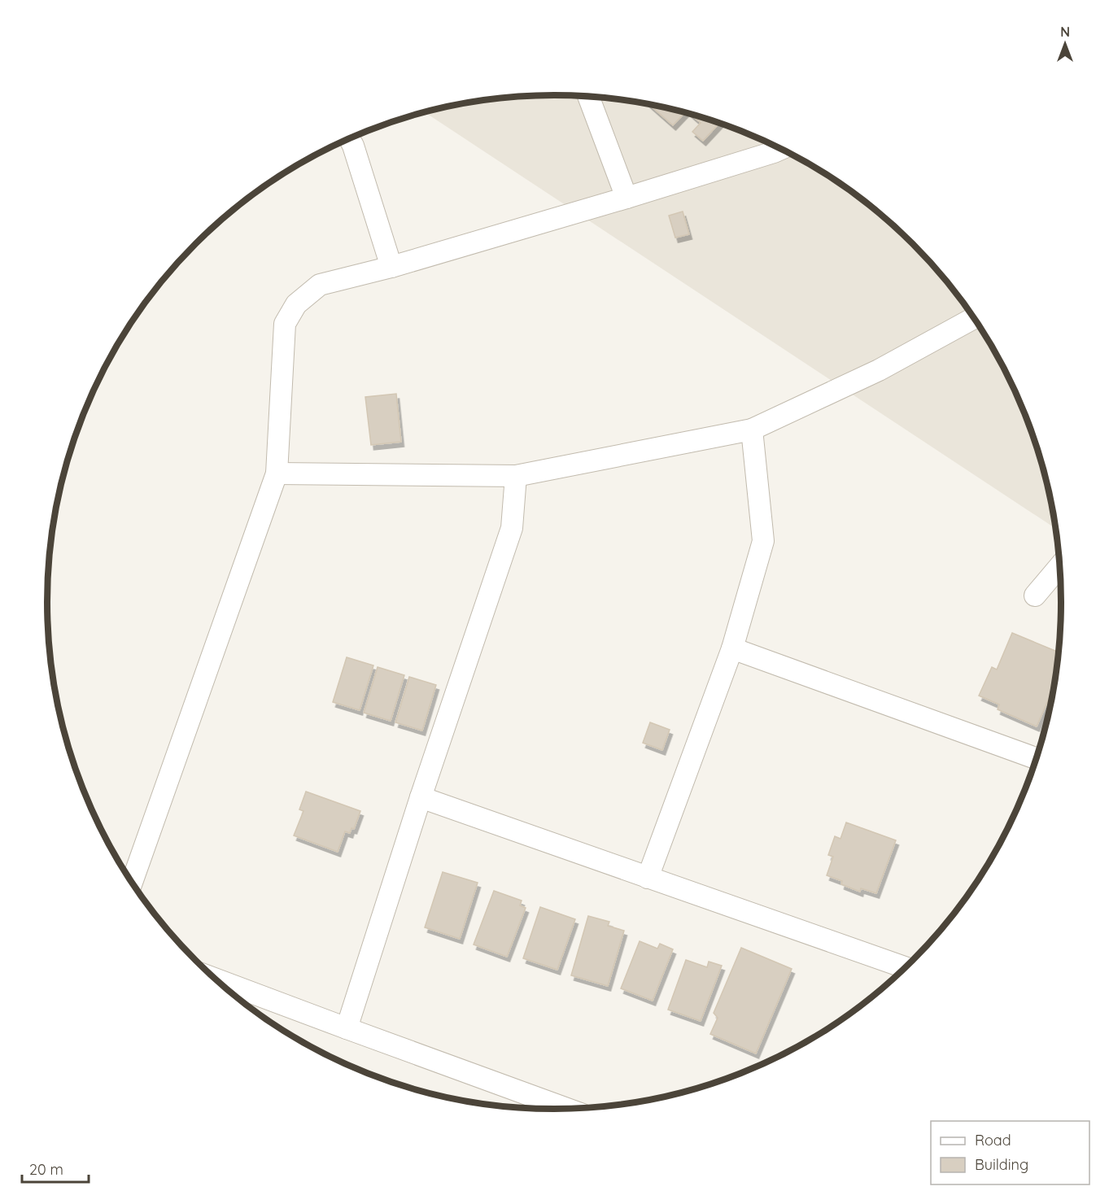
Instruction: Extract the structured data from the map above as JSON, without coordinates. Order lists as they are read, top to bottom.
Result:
{
  "legend": ["Road", "Building"],
  "scale_bar": "20 m",
  "north": "top"
}
